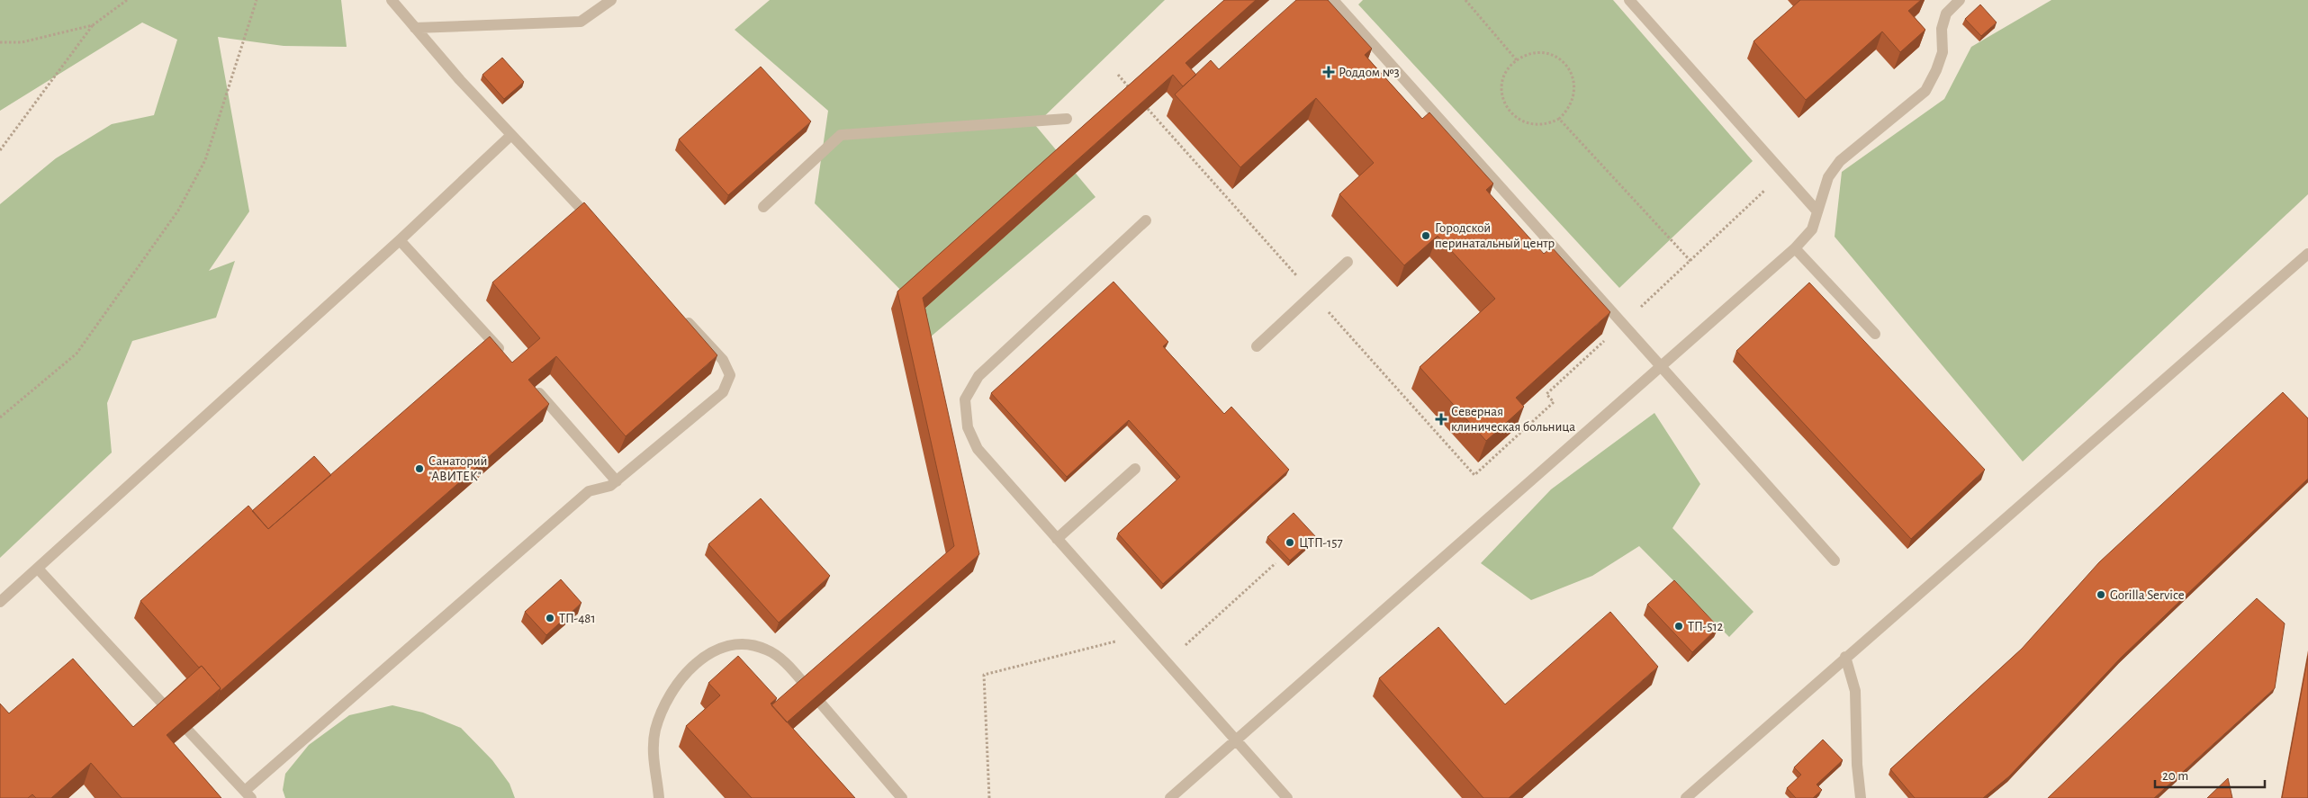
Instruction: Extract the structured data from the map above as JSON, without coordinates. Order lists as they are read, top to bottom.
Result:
{
  "places": {
    "health": ["Роддом №3", "Северная клиническая больница"],
    "other": [
      "Городской перинатальный центр",
      "Санаторий \"АВИТЕК\"",
      "ЦТП-157",
      "Gorilla Service",
      "ТП-481",
      "ТП-512"
    ]
  },
  "scale_bar": "20 m"
}
